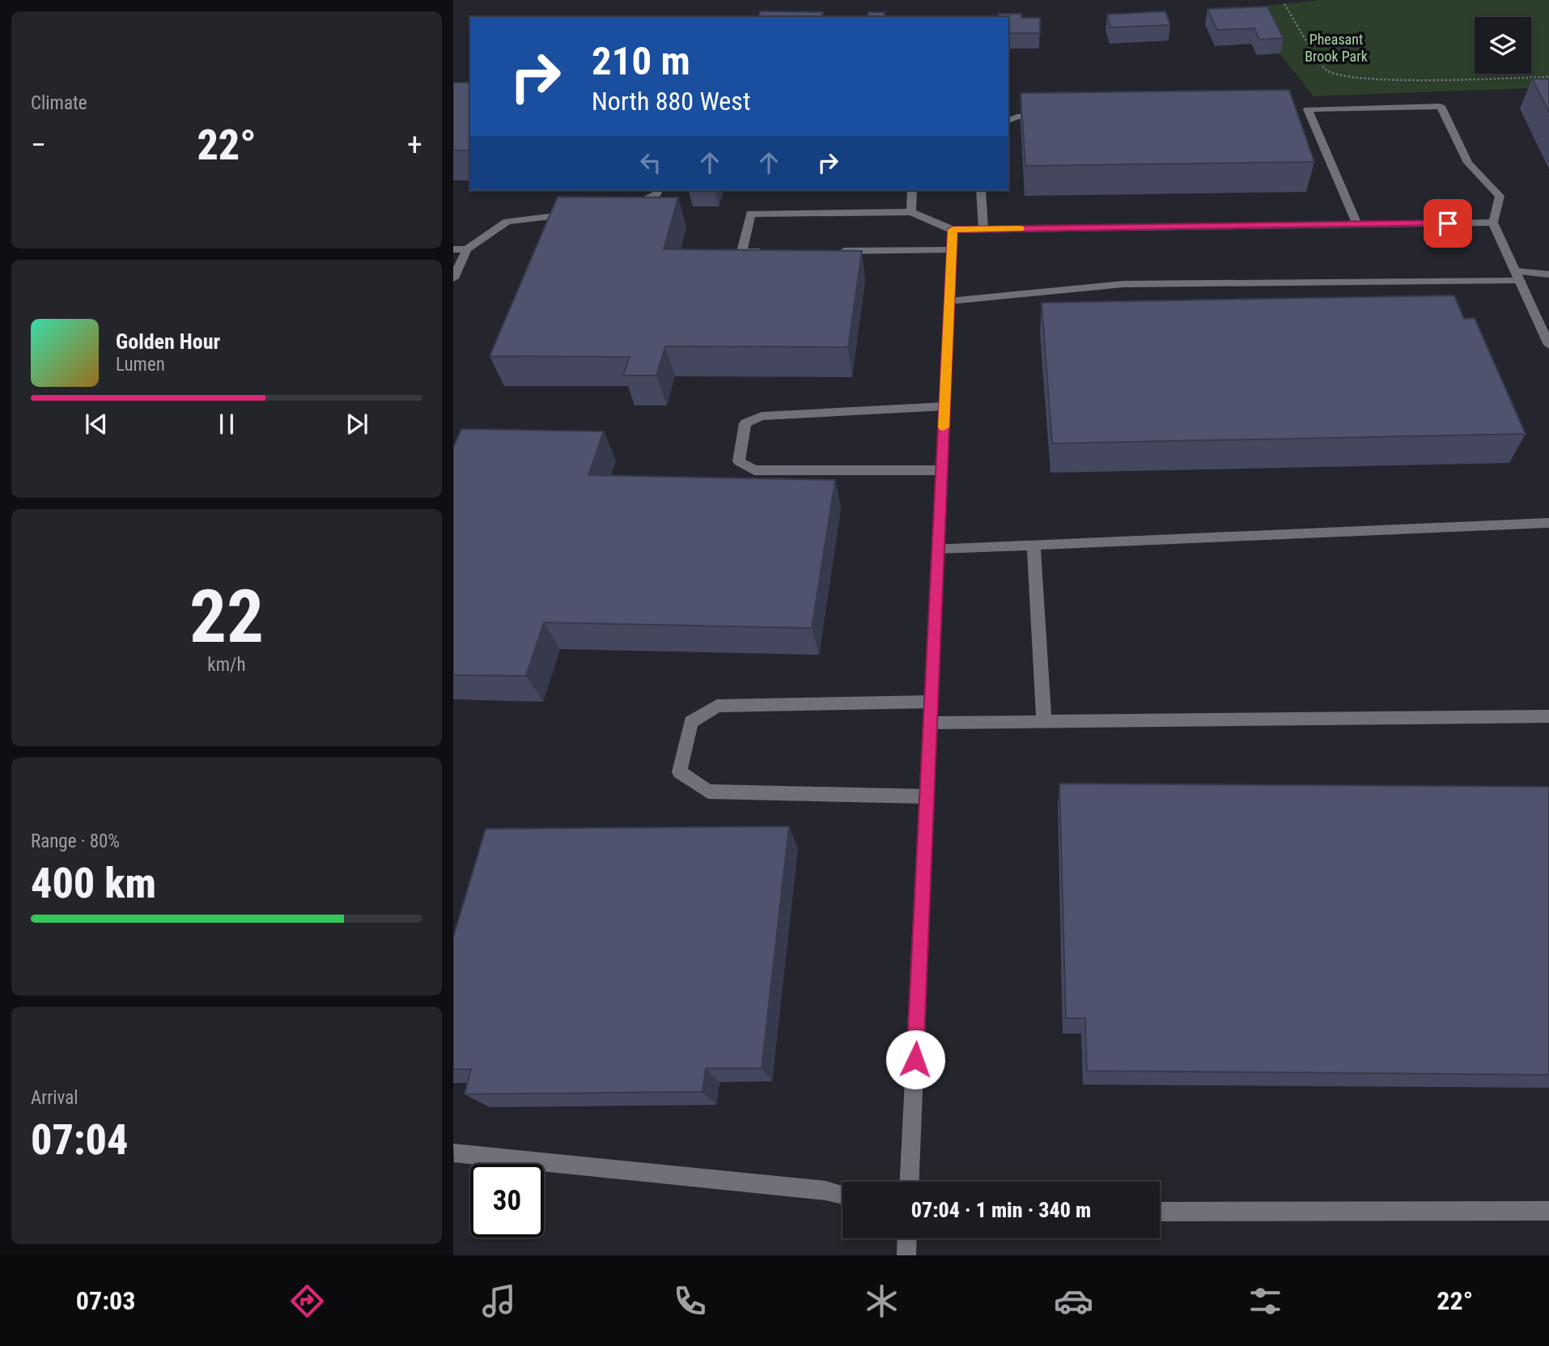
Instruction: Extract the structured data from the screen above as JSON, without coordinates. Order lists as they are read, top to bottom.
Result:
{
  "parks": ["Pheasant Brook Park"],
  "page": {
    "tile": [
      "Climate",
      ["22", "km/h"],
      ["Range · 80%", "400 km"],
      ["Arrival", "07:04"]
    ],
    "turn": ["210 m", "North 880 West"],
    "heat": ["−", "22°", "+"],
    "song": ["Golden Hour", "Lumen"],
    "limit": "30",
    "trip": "07:04 · 1 min · 340 m",
    "tabs": ["07:03", "22°"]
  }
}
